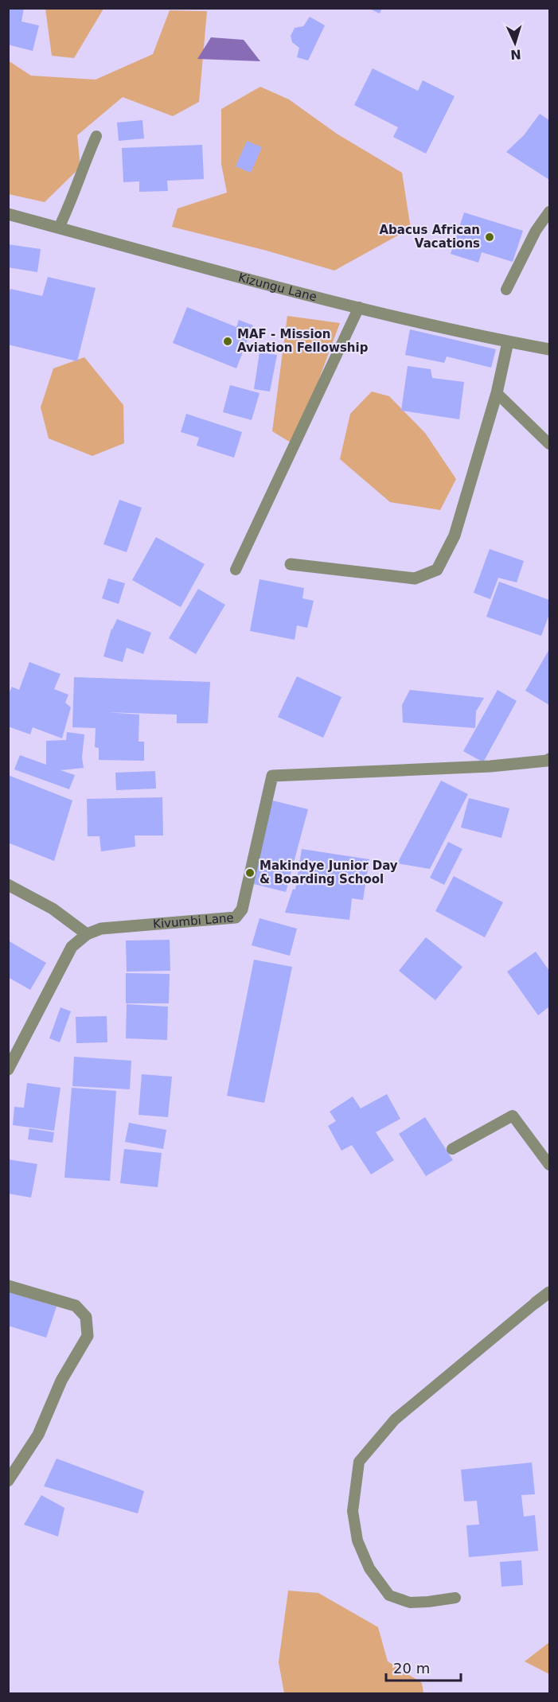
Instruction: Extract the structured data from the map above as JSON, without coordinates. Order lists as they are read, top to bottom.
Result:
{
  "streets": {
    "street": ["Kizungu Lane", "Kivumbi Lane"]
  },
  "places": ["Abacus African Vacations", "MAF - Mission Aviation Fellowship", "Makindye Junior Day & Boarding School"],
  "scale_bar": "20 m",
  "north": "bottom"
}
